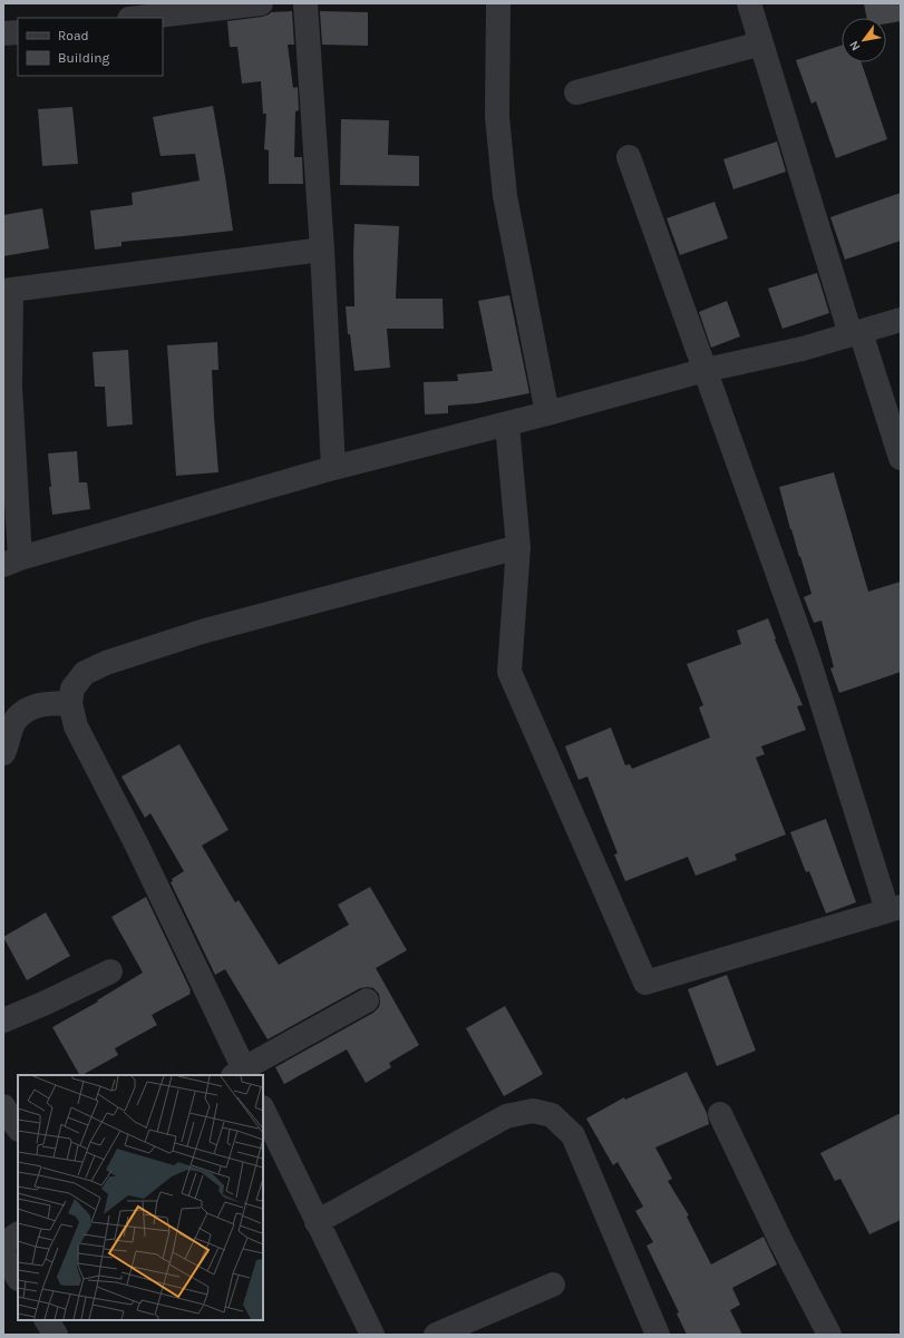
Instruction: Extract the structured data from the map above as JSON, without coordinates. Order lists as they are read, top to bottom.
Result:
{
  "legend": ["Road", "Building"],
  "north": "bottom left"
}
